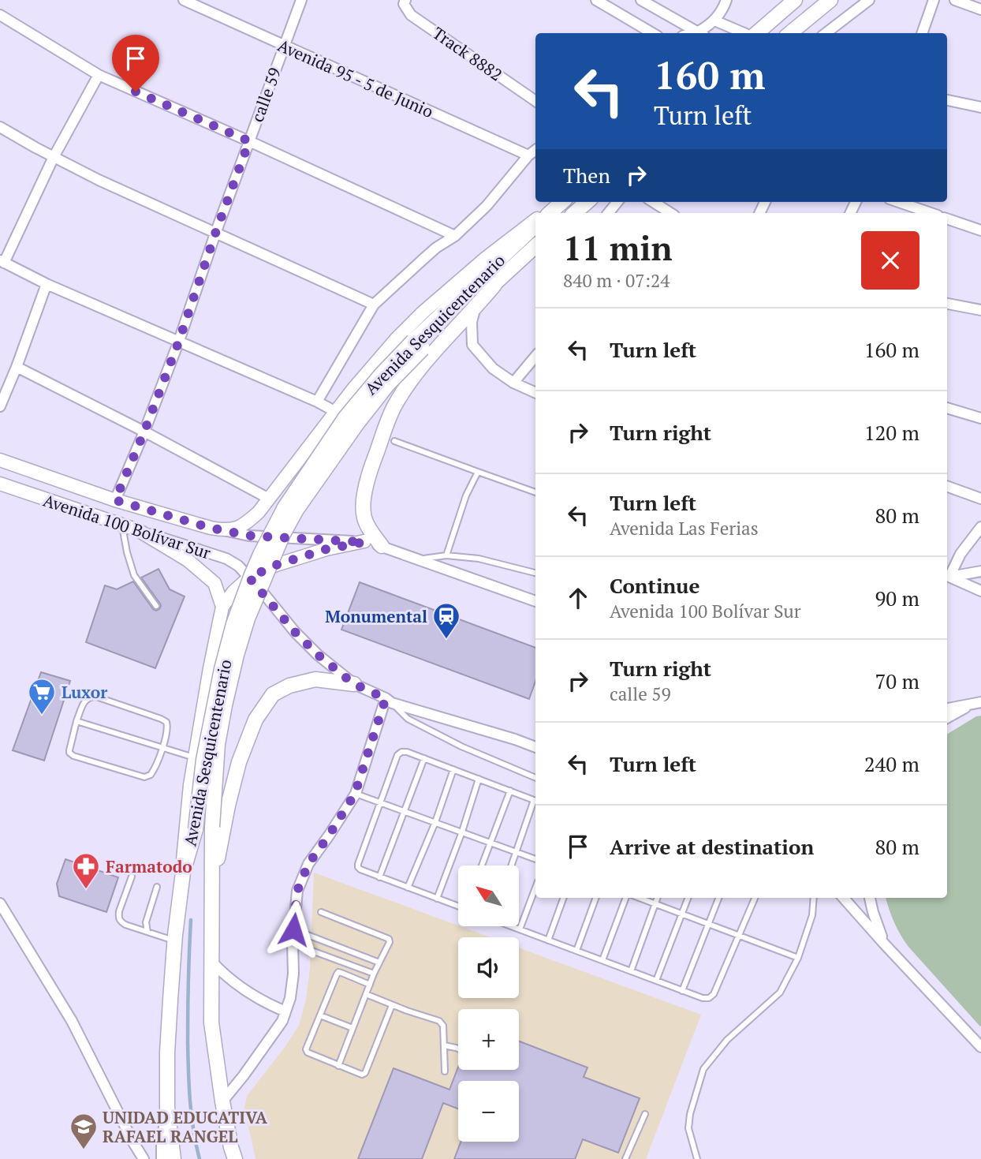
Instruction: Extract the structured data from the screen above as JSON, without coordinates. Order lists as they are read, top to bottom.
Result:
{
  "streets": {
    "main road": ["Avenida Sesquicentenario"],
    "street": [
      "Track 8882",
      "Avenida 95 - 5 de Junio",
      "calle 59",
      "Avenida 100 Bolívar Sur"
    ]
  },
  "crossings": [
    ["Avenida 95 - 5 de Junio", "calle 59"],
    ["calle 59", "Avenida 100 Bolívar Sur"]
  ],
  "places": {
    "station": ["Monumental"],
    "supermarket": ["Luxor"],
    "pharmacy": ["Farmatodo"],
    "school or university": ["UNIDAD EDUCATIVA RAFAEL RANGEL"]
  },
  "north": "top left",
  "page": {
    "turn": ["160 m", "Turn left"],
    "then": "Then",
    "heading": ["11 min", "840 m · 07:24"],
    "list": [
      {
        "name": "Turn left",
        "value": "160 m"
      },
      {
        "name": "Turn right",
        "value": "120 m"
      },
      {
        "name": "Turn left",
        "note": "Avenida Las Ferias",
        "value": "80 m"
      },
      {
        "name": "Continue",
        "note": "Avenida 100 Bolívar Sur",
        "value": "90 m"
      },
      {
        "name": "Turn right",
        "note": "calle 59",
        "value": "70 m"
      },
      {
        "name": "Turn left",
        "value": "240 m"
      },
      {
        "name": "Arrive at destination",
        "value": "80 m"
      }
    ],
    "map_buttons": ["+", "−"]
  }
}
